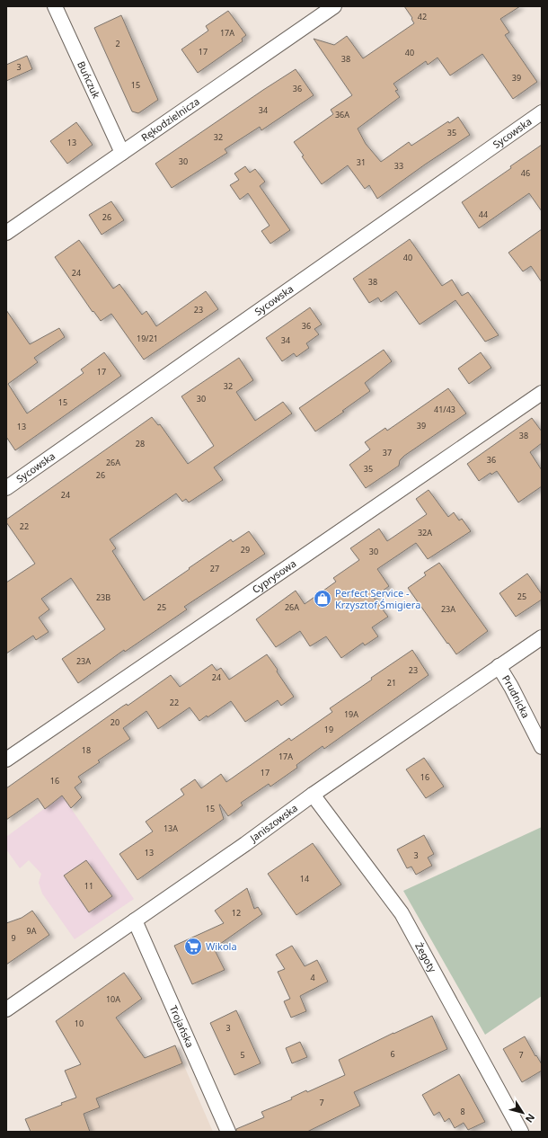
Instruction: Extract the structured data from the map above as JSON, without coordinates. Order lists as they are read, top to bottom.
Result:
{
  "streets": {
    "street": [
      "Buńczuk",
      "Rękodzielnicza",
      "Sycowska",
      "Cyprysowa",
      "Prudnicka",
      "Janiszowska",
      "Żegoty",
      "Trojańska"
    ]
  },
  "crossings": [
    ["Buńczuk", "Rękodzielnicza"],
    ["Prudnicka", "Janiszowska"],
    ["Janiszowska", "Żegoty"],
    ["Janiszowska", "Trojańska"]
  ],
  "places": {
    "shop": ["Perfect Service - Krzysztof Śmigiera"],
    "supermarket": ["Wikola"]
  },
  "house_numbers": [
    "42",
    "17A",
    "2",
    "17",
    "40",
    "38",
    "3",
    "39",
    "15",
    "36",
    "34",
    "36A",
    "35",
    "32",
    "13",
    "30",
    "31",
    "33",
    "46",
    "44",
    "26",
    "40",
    "24",
    "38",
    "23",
    "36",
    "19/21",
    "34",
    "17",
    "32",
    "30",
    "15",
    "41/43",
    "39",
    "13",
    "38",
    "28",
    "37",
    "36",
    "26A",
    "35",
    "26",
    "24",
    "22",
    "32A",
    "29",
    "30",
    "27",
    "25",
    "23B",
    "25",
    "26A",
    "23A",
    "23A",
    "23",
    "24",
    "21",
    "22",
    "19A",
    "20",
    "19",
    "18",
    "17A",
    "17",
    "16",
    "16",
    "15",
    "13A",
    "13",
    "3",
    "14",
    "11",
    "12",
    "9A",
    "9",
    "4",
    "10A",
    "10",
    "3",
    "6",
    "5",
    "7",
    "7",
    "8"
  ],
  "north": "bottom right"
}
